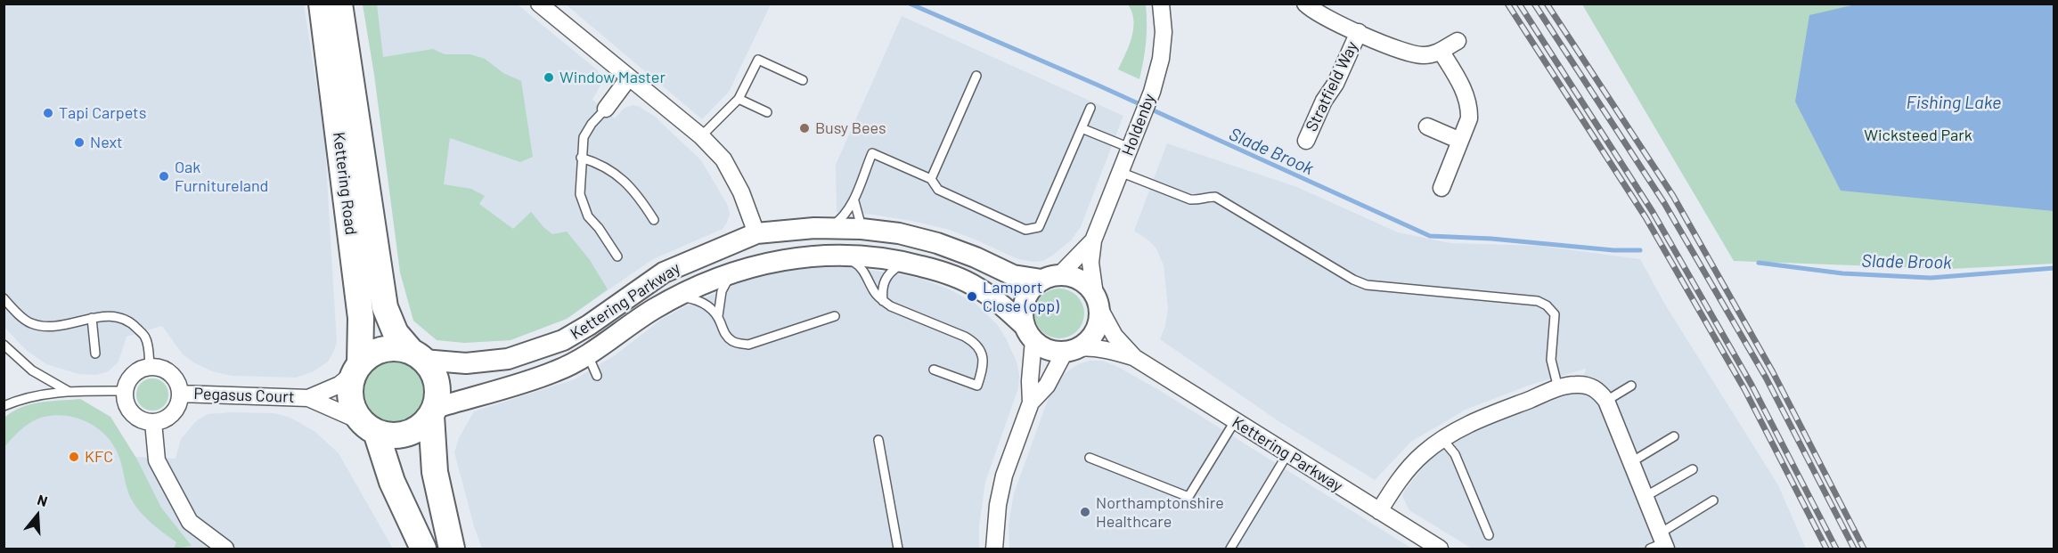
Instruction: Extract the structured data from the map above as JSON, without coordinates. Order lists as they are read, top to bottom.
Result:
{
  "streets": {
    "main road": ["Kettering Road"],
    "street": [
      "Stratfield Way",
      "Holdenby",
      "Kettering Parkway",
      "Pegasus Court"
    ]
  },
  "crossings": [
    ["Holdenby", "Kettering Parkway"],
    ["Kettering Road", "Kettering Parkway"],
    ["Kettering Road", "Pegasus Court"],
    ["Kettering Parkway", "Pegasus Court"]
  ],
  "water": ["Fishing Lake", "Slade Brook"],
  "parks": ["Wicksteed Park"],
  "places": [
    "Window Master",
    "Tapi Carpets",
    "Busy Bees",
    "Next",
    "Oak Furnitureland",
    "Lamport Close (opp)",
    "KFC",
    "Northamptonshire Healthcare"
  ],
  "north": "top"
}
